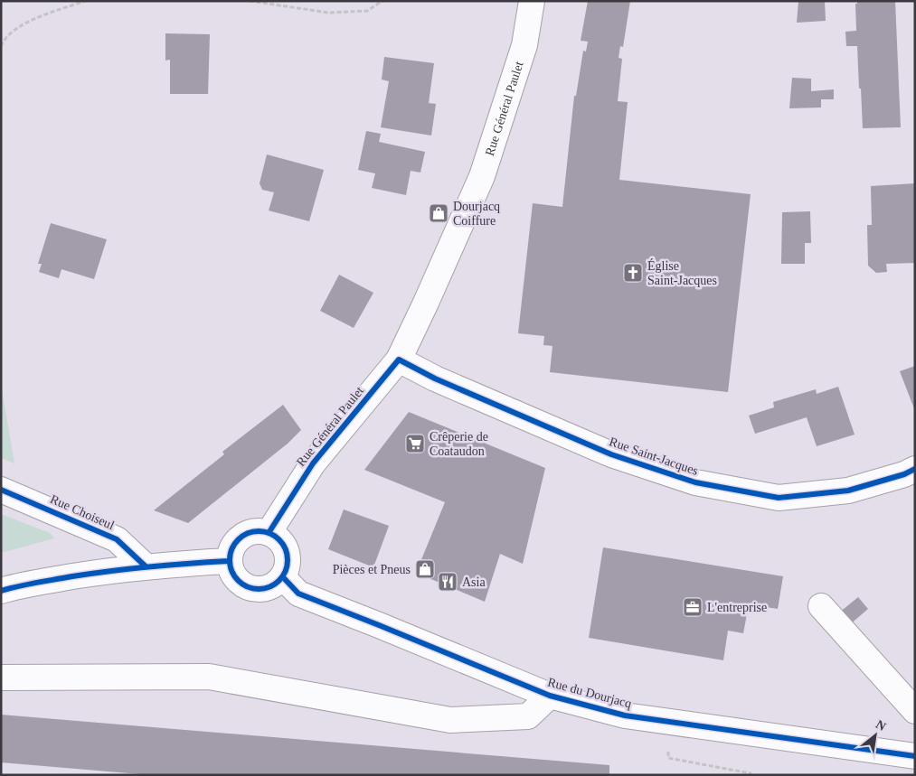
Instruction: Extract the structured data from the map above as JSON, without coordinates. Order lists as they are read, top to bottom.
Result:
{
  "streets": {
    "street": [
      "Rue Général Paulet",
      "Rue Saint-Jacques",
      "Rue Choiseul",
      "Rue du Dourjacq"
    ]
  },
  "crossings": [
    ["Rue Général Paulet", "Rue Saint-Jacques"],
    ["Rue Général Paulet", "Rue du Dourjacq"]
  ],
  "places": {
    "shop": ["Dourjacq Coiffure", "Pièces et Pneus"],
    "church": ["Église Saint-Jacques"],
    "supermarket": ["Crêperie de Coataudon"],
    "restaurant": ["Asia"],
    "office": ["L'entreprise"]
  },
  "north": "top right"
}
